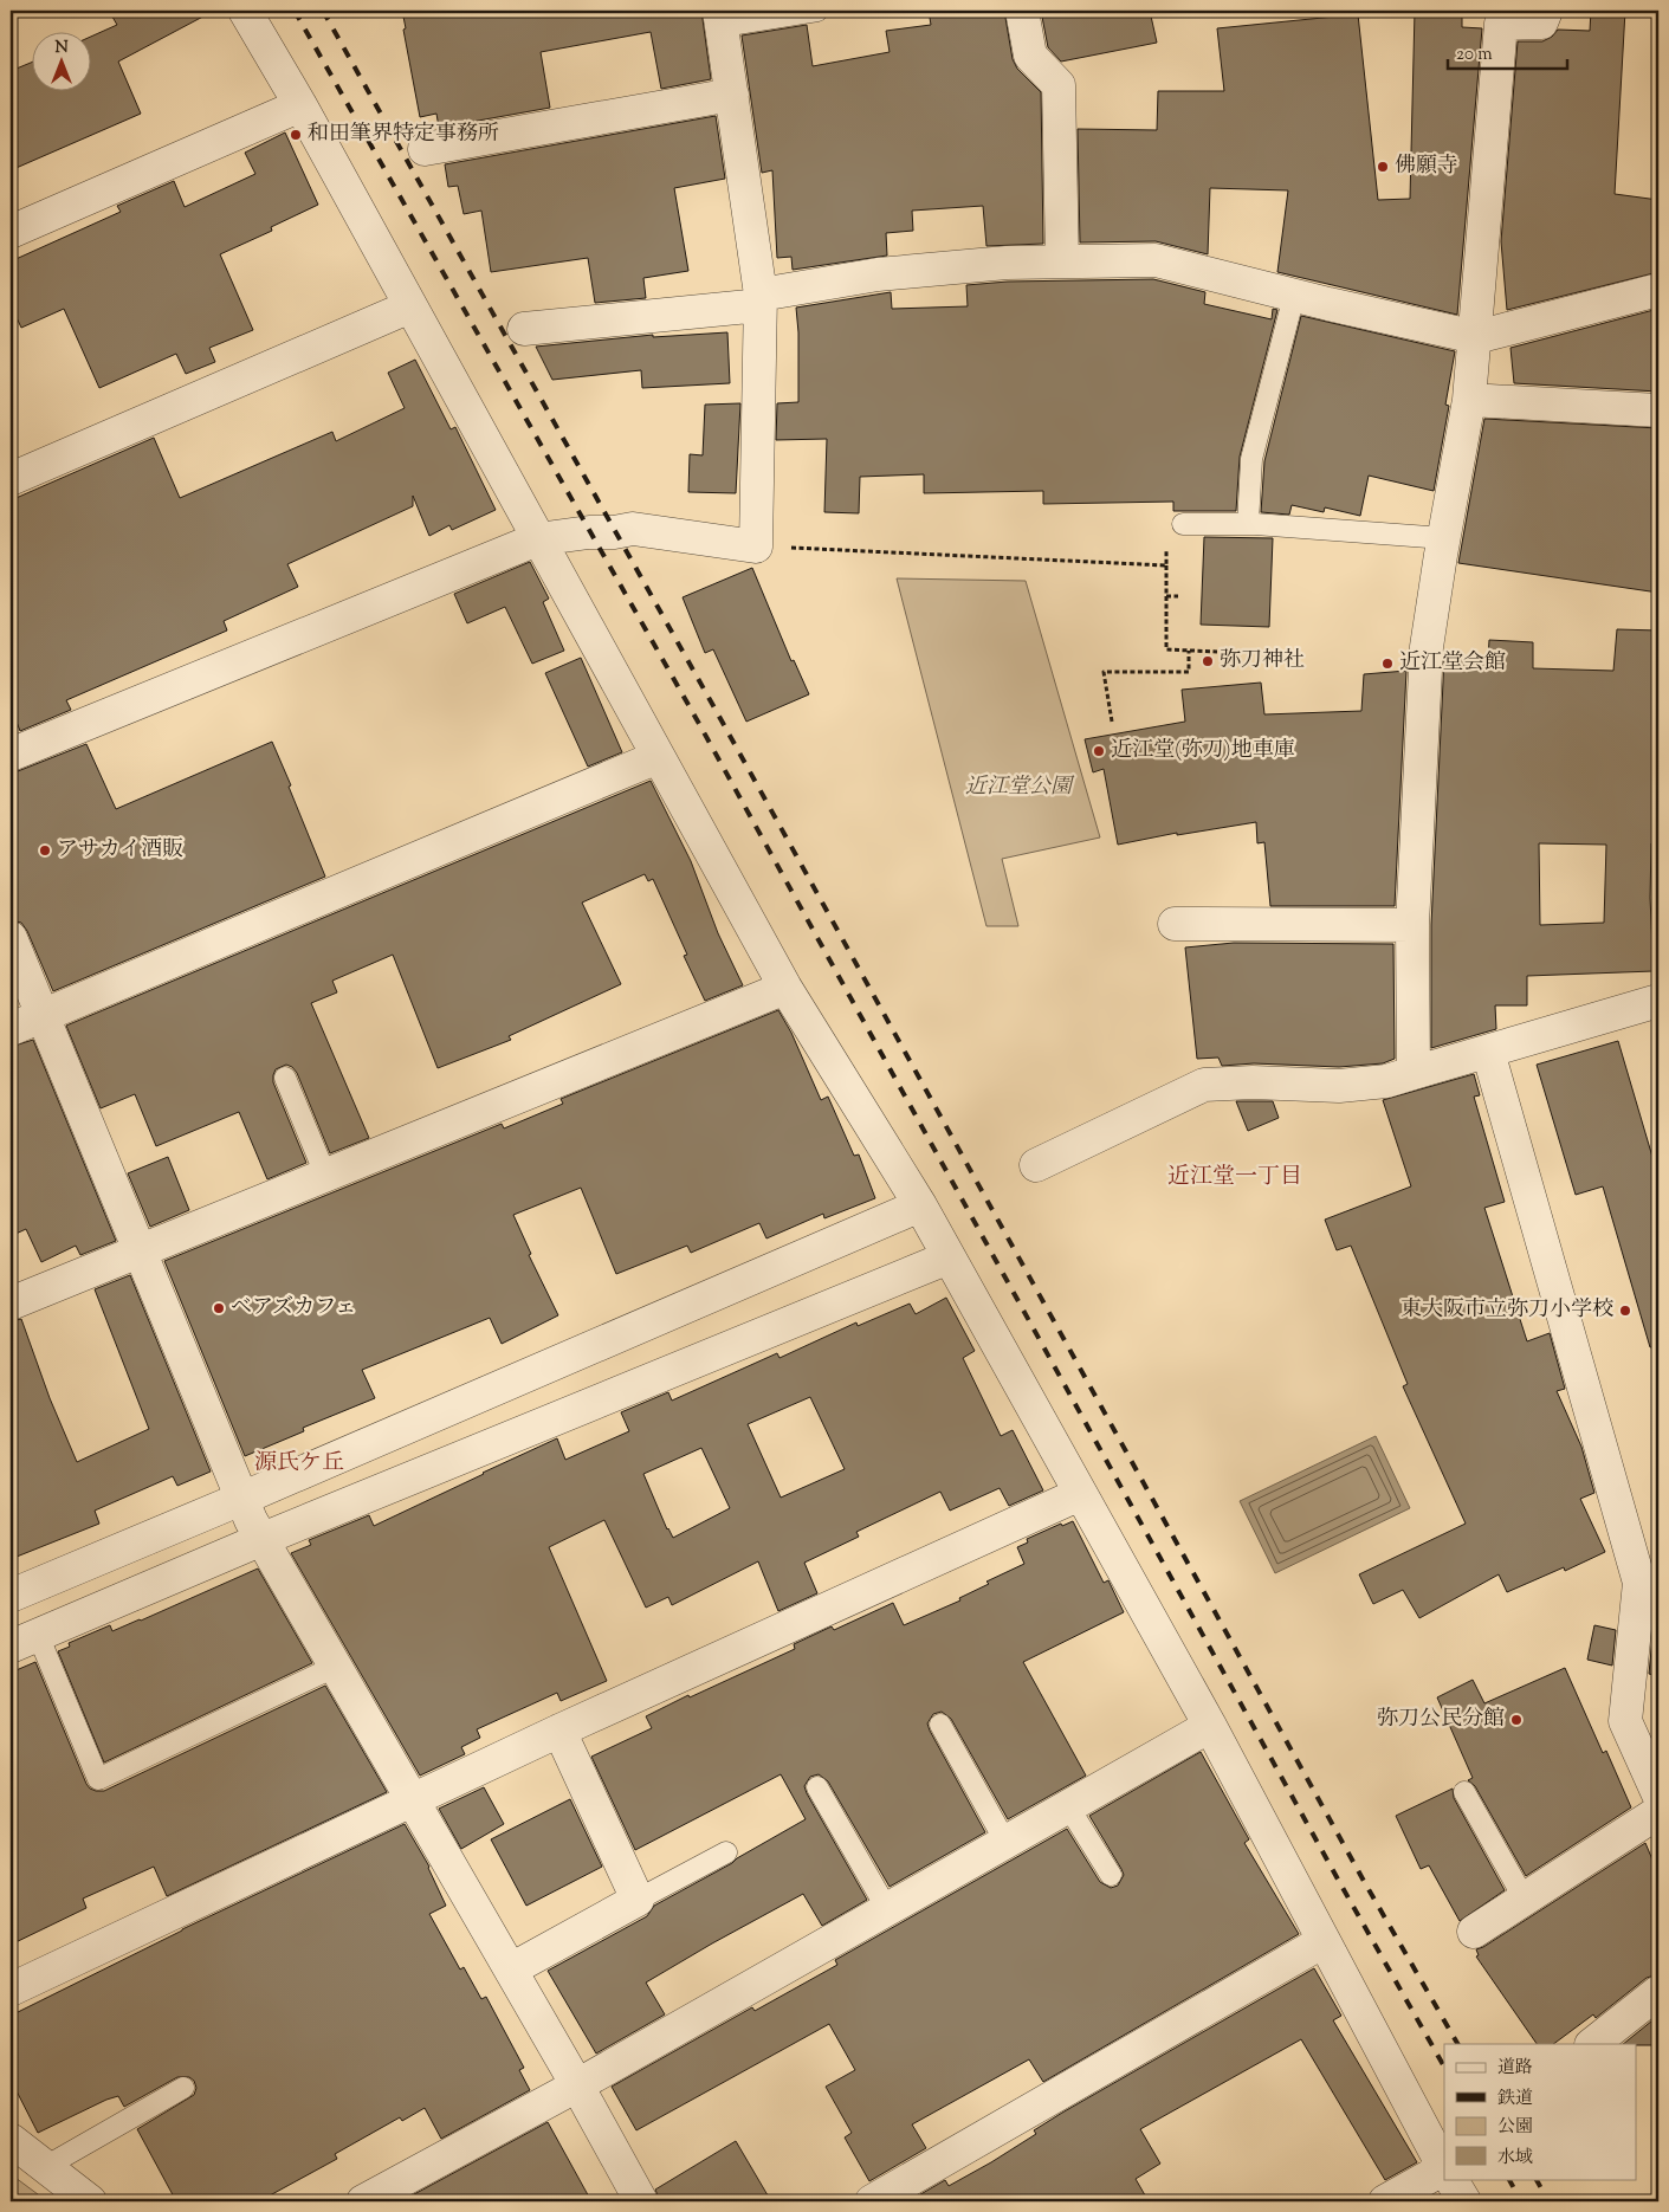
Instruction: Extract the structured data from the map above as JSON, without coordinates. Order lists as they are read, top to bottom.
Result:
{
  "districts": ["近江堂一丁目", "源氏ケ丘"],
  "parks": ["近江堂公園"],
  "places": [
    "和田筆界特定事務所",
    "佛願寺",
    "弥刀神社",
    "近江堂会館",
    "近江堂(弥刀)地車庫",
    "アサカイ酒販",
    "ベアズカフェ",
    "東大阪市立弥刀小学校",
    "弥刀公民分館"
  ],
  "legend": [
    "道路",
    "鉄道",
    "公園",
    "水域"
  ],
  "scale_bar": "20 m",
  "north": "top"
}
